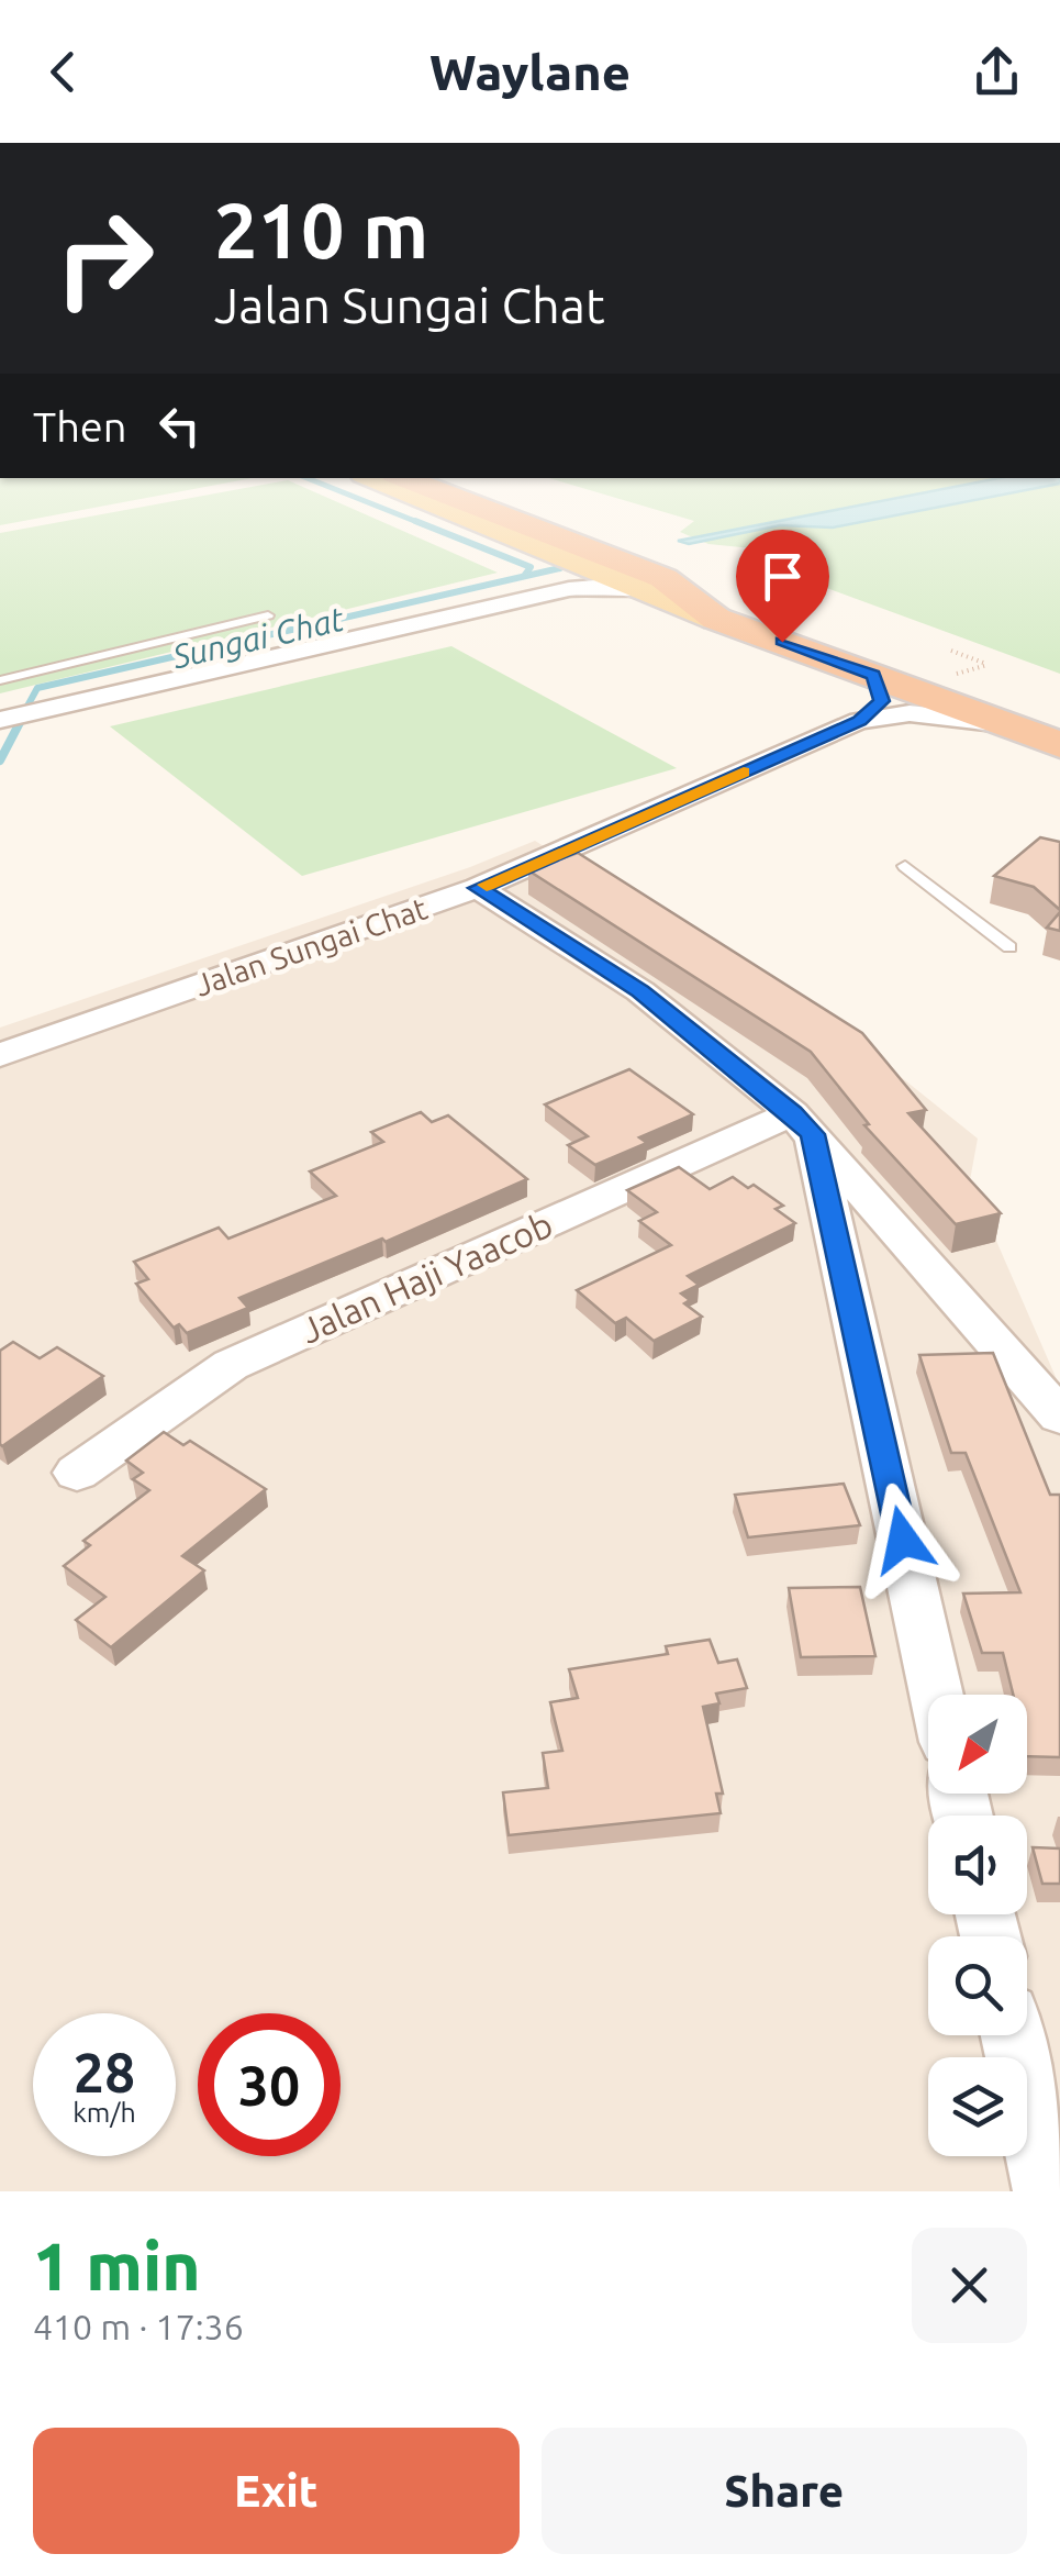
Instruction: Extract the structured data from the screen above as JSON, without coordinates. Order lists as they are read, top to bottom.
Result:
{
  "streets": {
    "street": ["Jalan Sungai Chat", "Jalan Haji Yaacob"]
  },
  "water": ["Sungai Chat"],
  "north": "bottom left",
  "page": {
    "header": "Waylane",
    "turn": ["210 m", "Jalan Sungai Chat"],
    "then": "Then",
    "speed": "28 km/h",
    "limit": "30",
    "heading": ["1 min", "410 m · 17:36"],
    "buttons": ["Exit", "Share"]
  }
}
